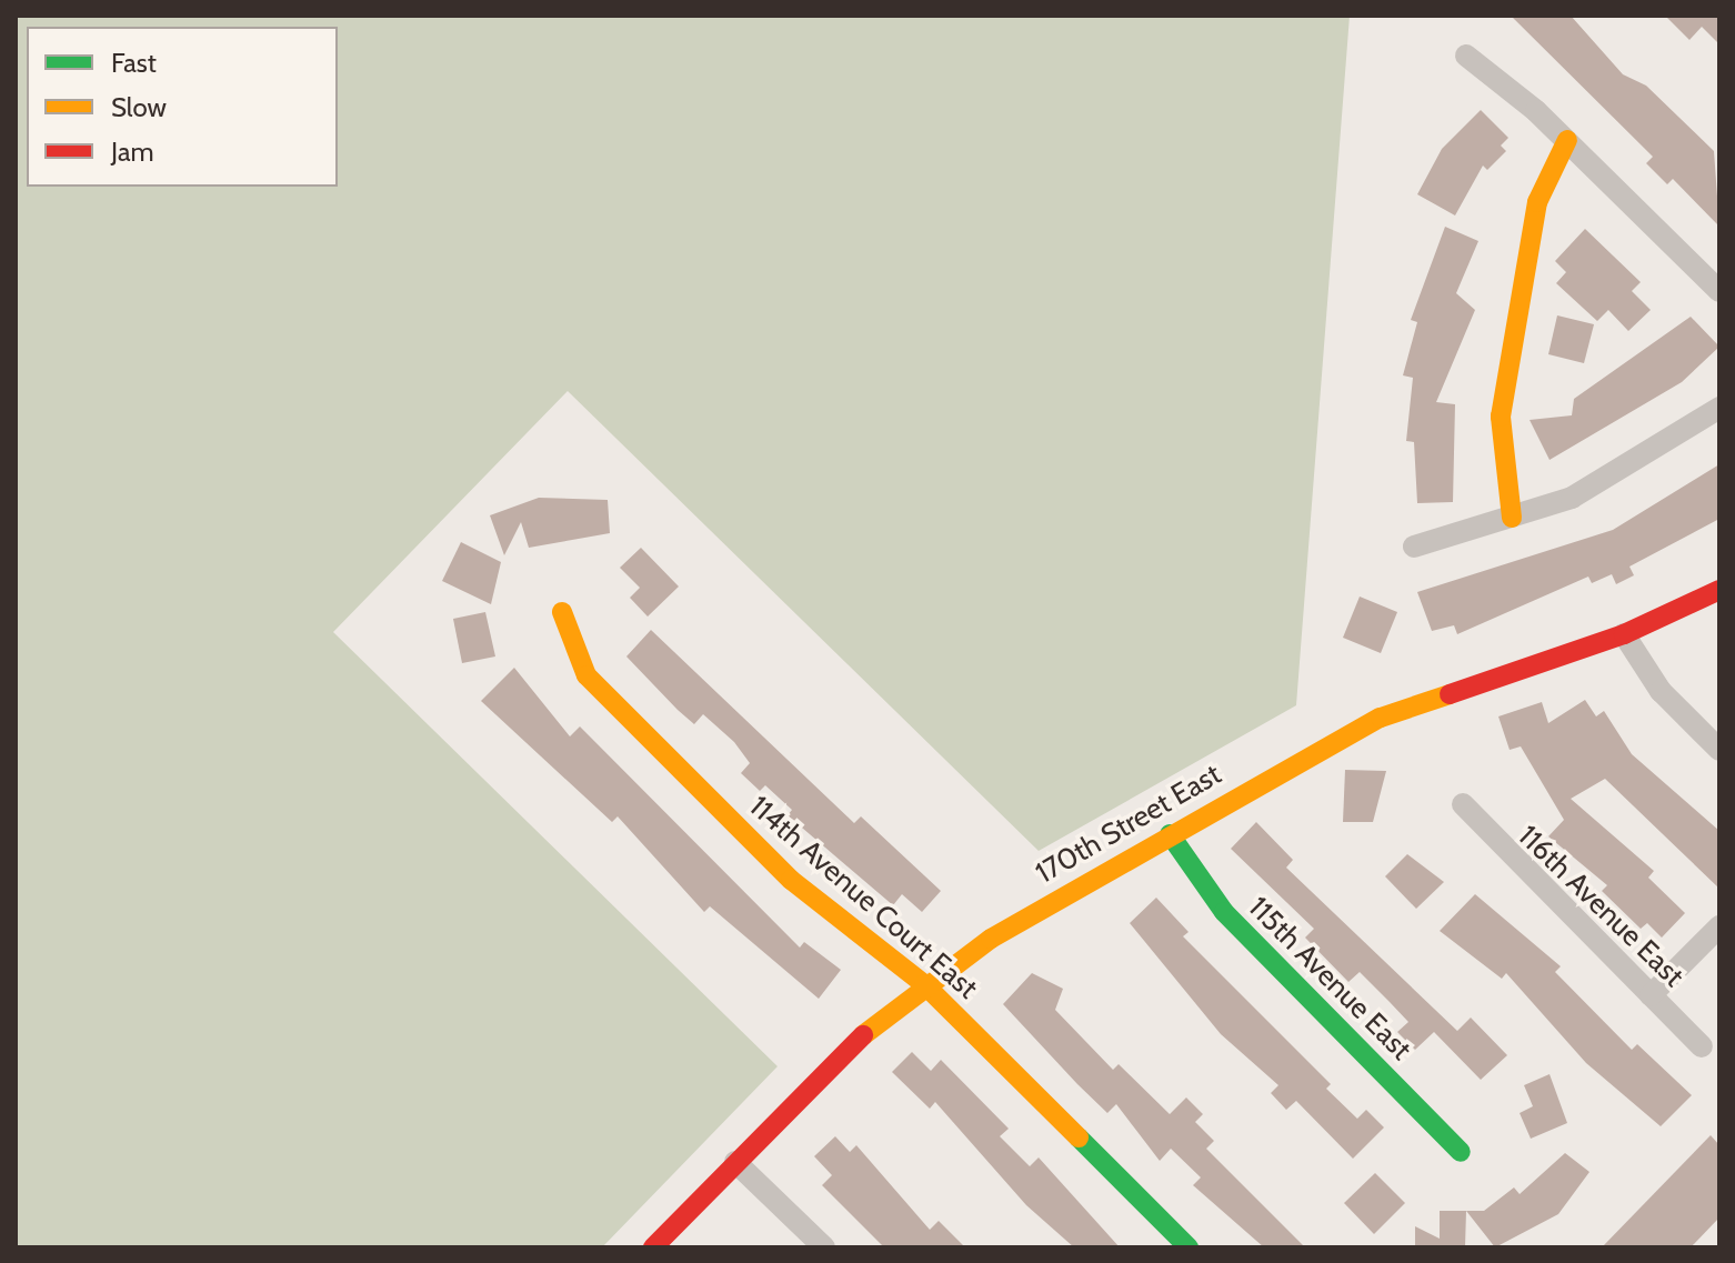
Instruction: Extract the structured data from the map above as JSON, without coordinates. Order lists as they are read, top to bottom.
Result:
{
  "streets": {
    "street": [
      "170th Street East",
      "114th Avenue Court East",
      "116th Avenue East",
      "115th Avenue East"
    ]
  },
  "crossings": [
    ["170th Street East", "114th Avenue Court East"],
    ["170th Street East", "115th Avenue East"]
  ],
  "legend": ["Fast", "Slow", "Jam"]
}
